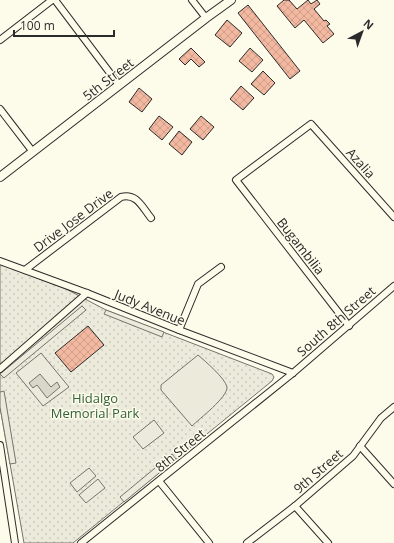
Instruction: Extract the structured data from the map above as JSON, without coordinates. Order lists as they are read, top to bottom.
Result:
{
  "streets": {
    "street": [
      "5th Street",
      "Azalia",
      "Drive Jose Drive",
      "Bugambilia",
      "Judy Avenue",
      "South 8th Street",
      "8th Street",
      "9th Street"
    ]
  },
  "crossings": [
    ["Azalia", "Bugambilia"],
    ["Drive Jose Drive", "Judy Avenue"],
    ["Bugambilia", "South 8th Street"],
    ["Judy Avenue", "South 8th Street"],
    ["Judy Avenue", "8th Street"],
    ["South 8th Street", "8th Street"]
  ],
  "parks": ["Hidalgo Memorial Park"],
  "scale_bar": "100 m",
  "north": "top right"
}
